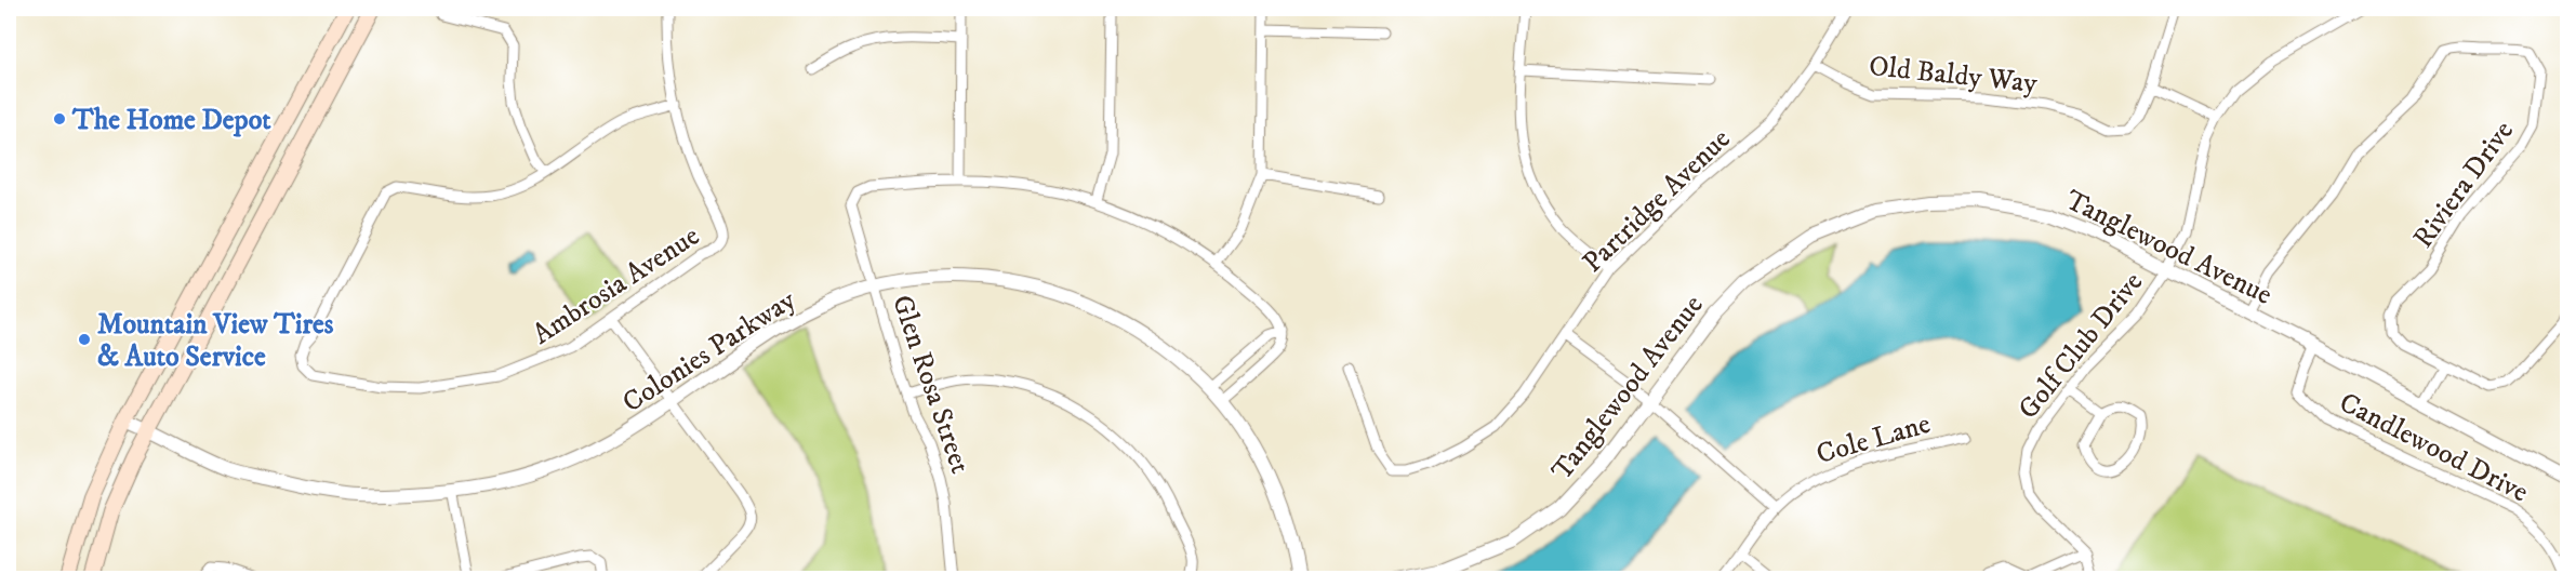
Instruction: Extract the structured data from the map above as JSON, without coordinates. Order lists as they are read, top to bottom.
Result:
{
  "streets": {
    "street": [
      "Old Baldy Way",
      "Riviera Drive",
      "Partridge Avenue",
      "Tanglewood Avenue",
      "Ambrosia Avenue",
      "Golf Club Drive",
      "Colonies Parkway",
      "Glen Rosa Street",
      "Cole Lane",
      "Candlewood Drive"
    ]
  },
  "crossings": [
    ["Old Baldy Way", "Partridge Avenue"],
    ["Riviera Drive", "Tanglewood Avenue"],
    ["Tanglewood Avenue", "Golf Club Drive"],
    ["Tanglewood Avenue", "Candlewood Drive"],
    ["Colonies Parkway", "Glen Rosa Street"]
  ],
  "places": ["The Home Depot", "Mountain View Tires & Auto Service"]
}
